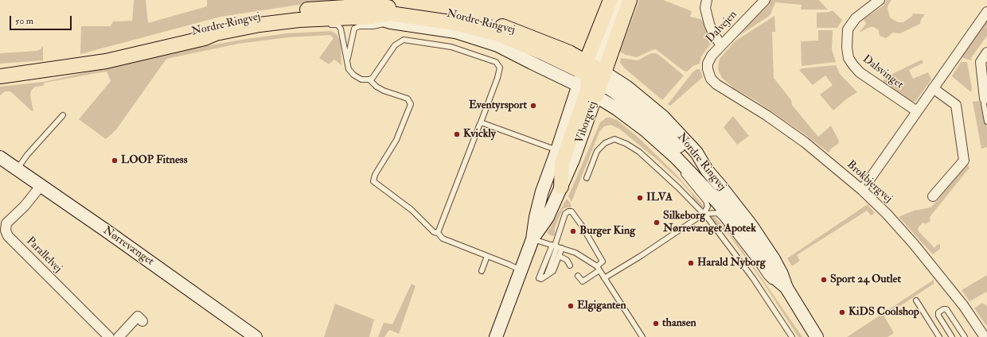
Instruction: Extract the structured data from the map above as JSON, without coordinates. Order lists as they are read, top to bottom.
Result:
{
  "streets": {
    "main road": ["Nordre Ringvej", "Viborgvej", "Nørrevænget"],
    "street": [
      "Dalvejen",
      "Dalsvinget",
      "Brokbjergvej",
      "Parallelvej"
    ]
  },
  "crossings": [
    ["Nordre Ringvej", "Viborgvej"],
    ["Dalvejen", "Brokbjergvej"],
    ["Nørrevænget", "Parallelvej"]
  ],
  "places": [
    "Eventyrsport",
    "Kvickly",
    "LOOP Fitness",
    "ILVA",
    "Silkeborg Nørrevænget Apotek",
    "Burger King",
    "Harald Nyborg",
    "Sport 24 Outlet",
    "Elgiganten",
    "KiDS Coolshop",
    "thansen"
  ],
  "scale_bar": "50 m"
}
